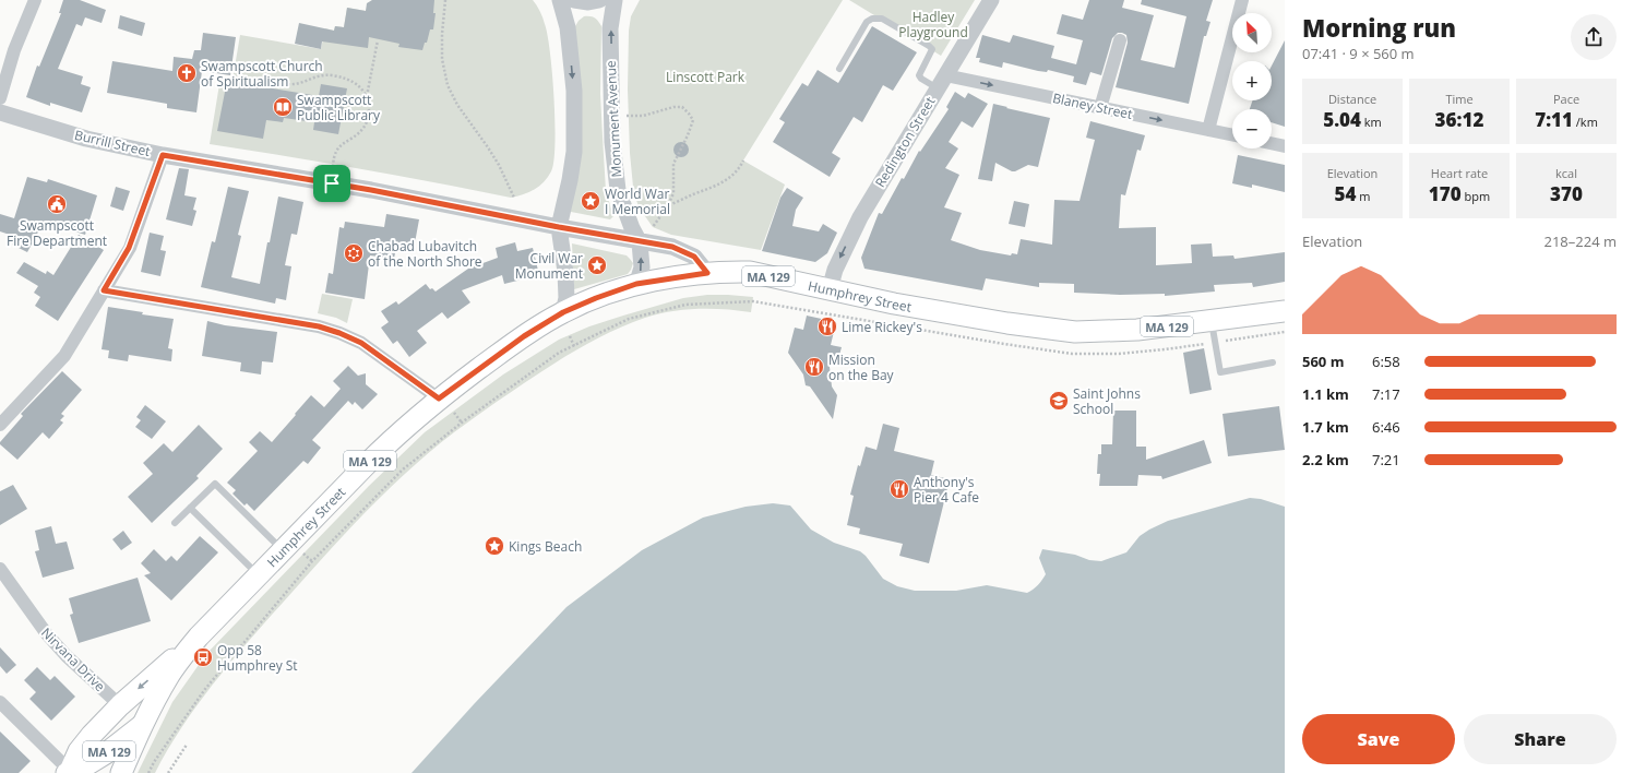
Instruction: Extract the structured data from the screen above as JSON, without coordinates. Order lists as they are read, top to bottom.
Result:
{
  "streets": {
    "main road": ["MA 129", "Humphrey Street"],
    "street": [
      "Blaney Street",
      "Monument Avenue",
      "Redington Street",
      "Burrill Street",
      "Nirvana Drive"
    ]
  },
  "crossings": [
    ["Blaney Street", "Redington Street"],
    ["Monument Avenue", "Burrill Street"],
    ["Monument Avenue", "Humphrey Street"],
    ["Redington Street", "Humphrey Street"],
    ["Burrill Street", "Humphrey Street"],
    ["Humphrey Street", "Nirvana Drive"]
  ],
  "one_way": ["Blaney Street", "Redington Street"],
  "parks": ["Hadley Playground", "Linscott Park"],
  "places": {
    "church": ["Swampscott Church of Spiritualism"],
    "library": ["Swampscott Public Library"],
    "place": ["World War I Memorial", "Civil War Monument", "Kings Beach"],
    "public building": ["Swampscott Fire Department"],
    "synagogue": ["Chabad Lubavitch of the North Shore"],
    "restaurant": ["Lime Rickey's", "Mission on the Bay", "Anthony's Pier 4 Cafe"],
    "school or university": ["Saint Johns School"],
    "bus stop": ["Opp 58 Humphrey St"]
  },
  "north": "top left",
  "page": {
    "heading": ["Morning run", "07:41 · 9 × 560 m"],
    "map_buttons": ["+", "−"],
    "stats": [
      ["Distance", "5.04 km"],
      ["Time", "36:12"],
      ["Pace", "7:11 /km"],
      ["Elevation", "54 m"],
      ["Heart rate", "170 bpm"],
      ["kcal", "370"]
    ],
    "chart": ["Elevation", "218–224 m"],
    "list": [
      {
        "name": "560 m",
        "note": "6:58"
      },
      {
        "name": "1.1 km",
        "note": "7:17"
      },
      {
        "name": "1.7 km",
        "note": "6:46"
      },
      {
        "name": "2.2 km",
        "note": "7:21"
      }
    ],
    "buttons": ["Save", "Share"]
  }
}
